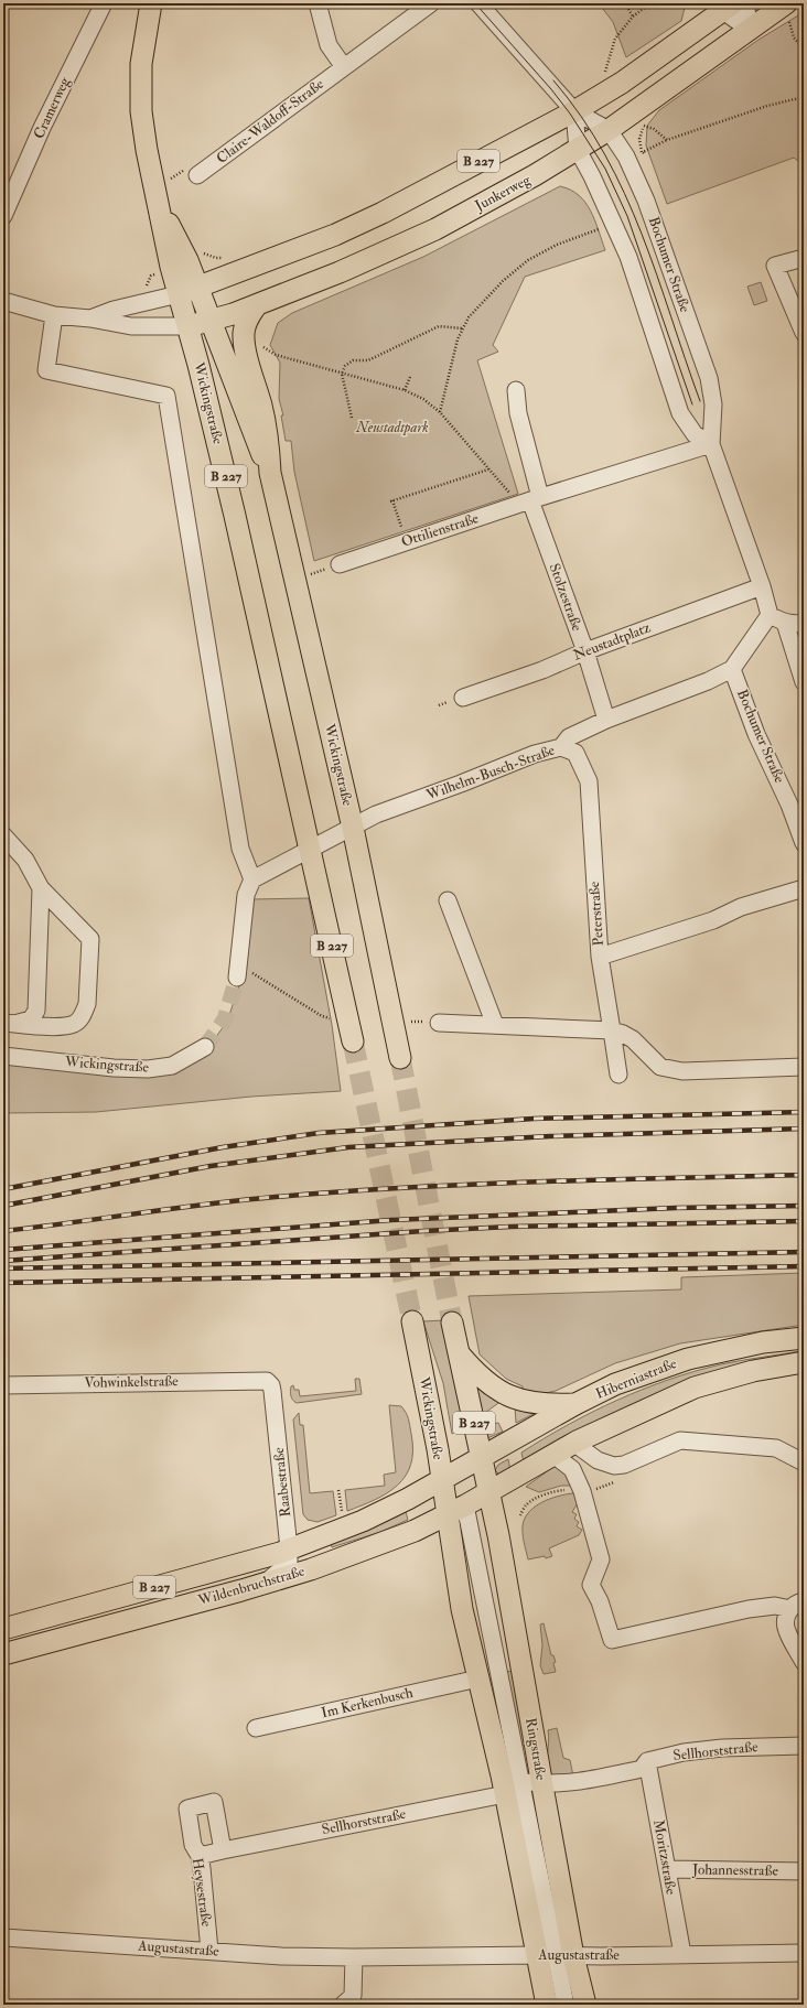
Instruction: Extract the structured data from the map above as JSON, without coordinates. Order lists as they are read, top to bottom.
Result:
{
  "streets": {
    "main road": [
      "B 227",
      "Junkerweg",
      "Wickingstraße",
      "Hiberniastraße",
      "Wildenbruchstraße",
      "Ringstraße"
    ],
    "street": [
      "Cramerweg",
      "Claire-Waldoff-Straße",
      "Bochumer Straße",
      "Ottilienstraße",
      "Stolzestraße",
      "Neustadtplatz",
      "Wilhelm-Busch-Straße",
      "Peterstraße",
      "Vohwinkelstraße",
      "Raabestraße",
      "Im Kerkenbusch",
      "Sellhorststraße",
      "Moritzstraße",
      "Johannesstraße",
      "Heysestraße",
      "Augustastraße"
    ]
  },
  "crossings": [
    ["B 227", "Bochumer Straße"],
    ["B 227", "Wickingstraße"],
    ["B 227", "Hiberniastraße"],
    ["B 227", "Wildenbruchstraße"],
    ["B 227", "Ringstraße"],
    ["Junkerweg", "Bochumer Straße"],
    ["Junkerweg", "Wickingstraße"],
    ["Bochumer Straße", "Ottilienstraße"],
    ["Bochumer Straße", "Neustadtplatz"],
    ["Bochumer Straße", "Wilhelm-Busch-Straße"],
    ["Wickingstraße", "Wilhelm-Busch-Straße"],
    ["Wickingstraße", "Wildenbruchstraße"],
    ["Wickingstraße", "Ringstraße"],
    ["Ottilienstraße", "Stolzestraße"],
    ["Stolzestraße", "Neustadtplatz"],
    ["Stolzestraße", "Wilhelm-Busch-Straße"],
    ["Wilhelm-Busch-Straße", "Peterstraße"],
    ["Hiberniastraße", "Wildenbruchstraße"],
    ["Vohwinkelstraße", "Raabestraße"],
    ["Raabestraße", "Wildenbruchstraße"],
    ["Wildenbruchstraße", "Ringstraße"],
    ["Im Kerkenbusch", "Ringstraße"],
    ["Ringstraße", "Sellhorststraße"],
    ["Ringstraße", "Augustastraße"],
    ["Sellhorststraße", "Moritzstraße"],
    ["Sellhorststraße", "Heysestraße"],
    ["Moritzstraße", "Johannesstraße"],
    ["Moritzstraße", "Augustastraße"],
    ["Heysestraße", "Augustastraße"]
  ],
  "parks": ["Neustadtpark"]
}
